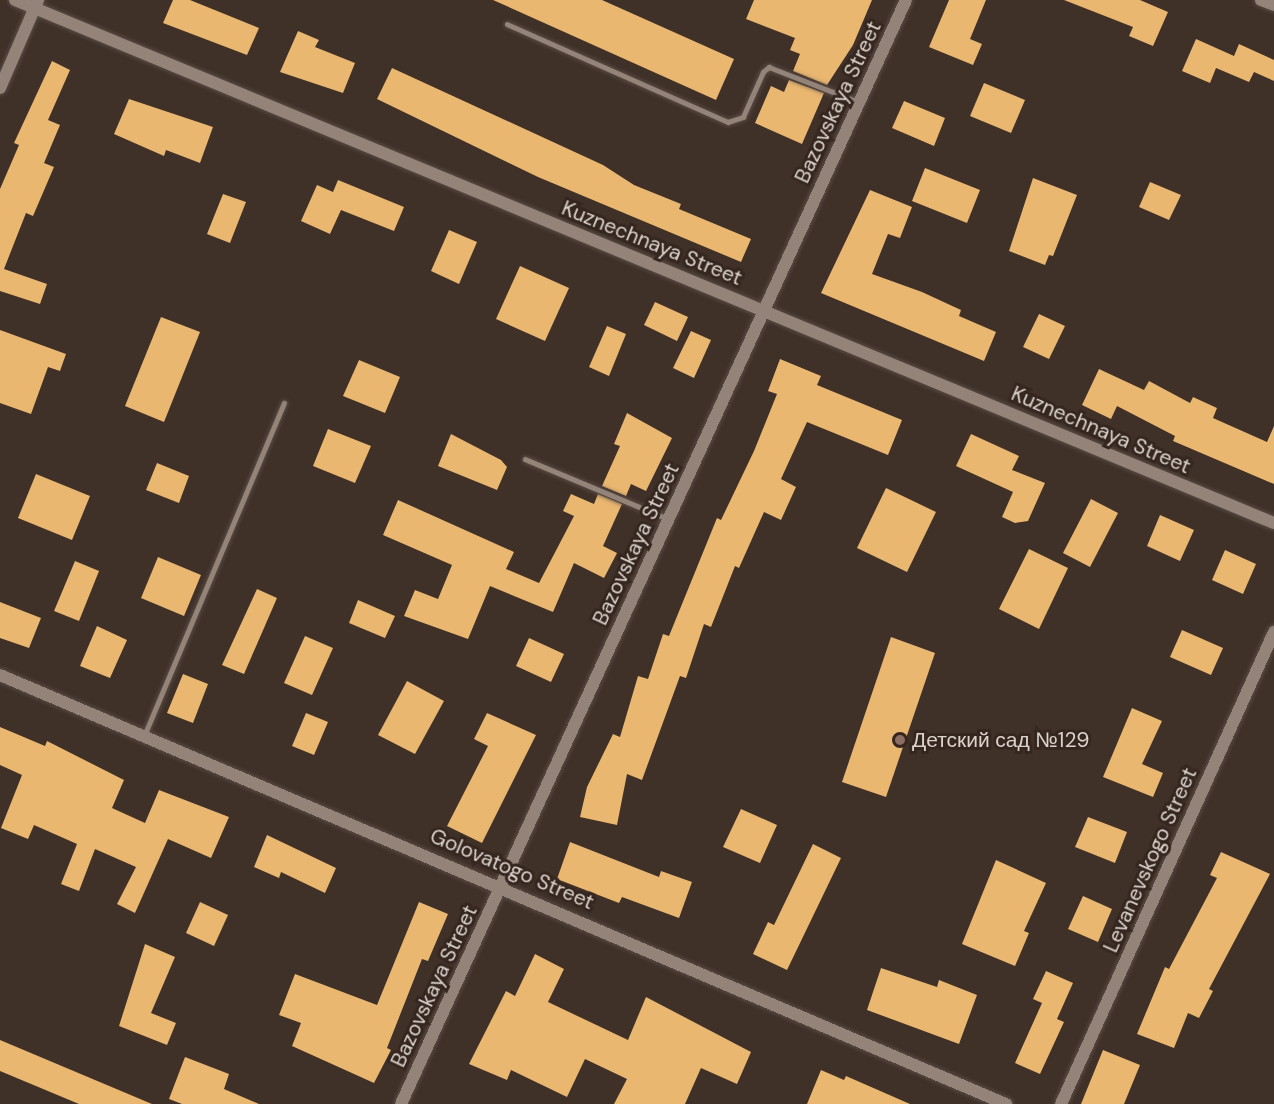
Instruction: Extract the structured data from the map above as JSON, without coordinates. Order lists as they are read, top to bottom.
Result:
{
  "streets": {
    "street": [
      "Bazovskaya Street",
      "Kuznechnaya Street",
      "Levanevskogo Street",
      "Golovatogo Street"
    ]
  },
  "crossings": [
    ["Bazovskaya Street", "Kuznechnaya Street"],
    ["Bazovskaya Street", "Golovatogo Street"]
  ],
  "places": ["Детский сад №129"]
}
